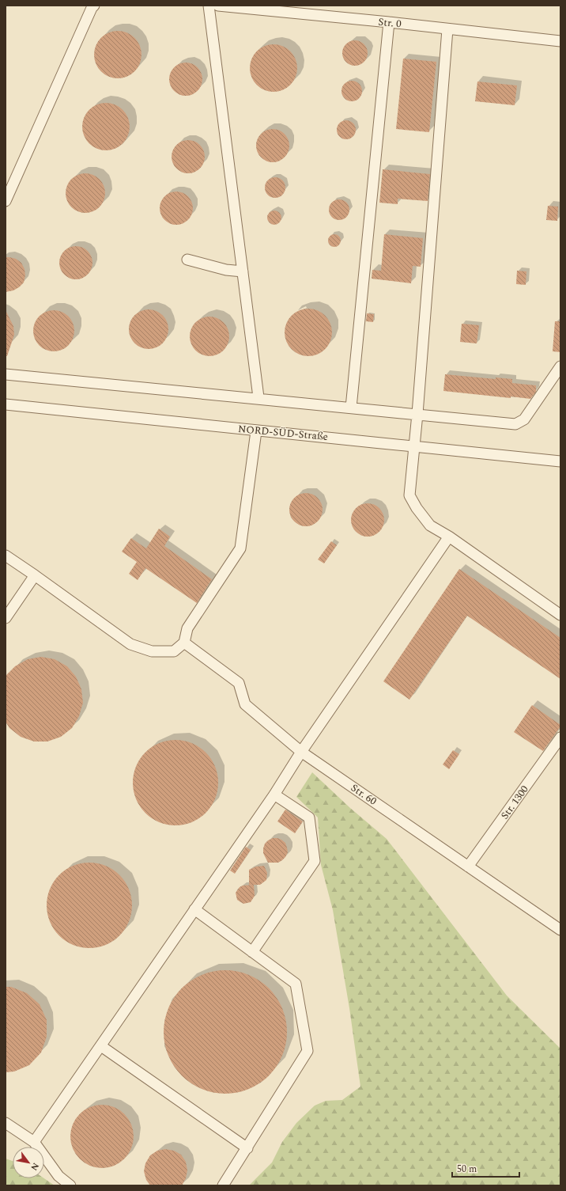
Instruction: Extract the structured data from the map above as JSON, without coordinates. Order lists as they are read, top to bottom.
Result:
{
  "streets": {
    "lane": [
      "Str. 0",
      "NORD-SÜD-Straße",
      "Str. 60",
      "Str. 1300"
    ]
  },
  "crossings": [
    ["Str. 60", "Str. 1300"]
  ],
  "scale_bar": "50 m",
  "north": "bottom right"
}
